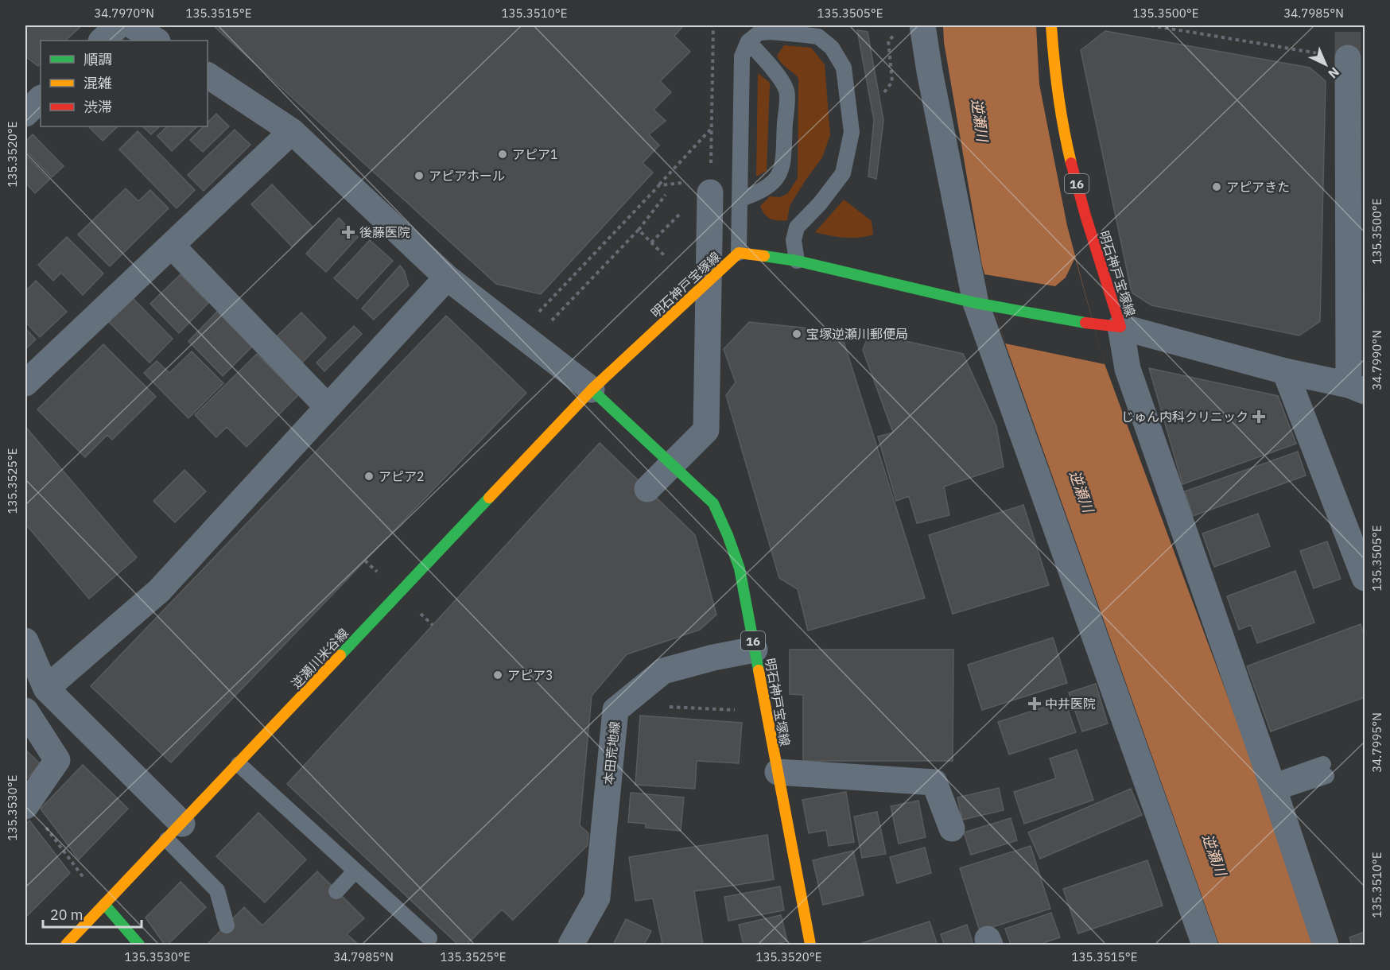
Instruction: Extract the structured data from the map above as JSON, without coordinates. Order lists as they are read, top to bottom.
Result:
{
  "streets": {
    "main road": ["16", "明石神戸宝塚線", "逆瀬川米谷線"],
    "street": ["本田荒地線"]
  },
  "crossings": [
    ["明石神戸宝塚線", "逆瀬川米谷線"],
    ["明石神戸宝塚線", "本田荒地線"]
  ],
  "water": ["逆瀬川"],
  "places": {
    "other": [
      "アピア1",
      "アピアホール",
      "アピアきた",
      "宝塚逆瀬川郵便局",
      "アピア2",
      "アピア3"
    ],
    "health": ["後藤医院", "じゅん内科クリニック", "中井医院"]
  },
  "legend": ["順調", "混雑", "渋滞"],
  "scale_bar": "20 m",
  "north": "bottom right",
  "coordinates": [
    "34.7970°N",
    "135.3515°E",
    "135.3510°E",
    "135.3505°E",
    "135.3500°E",
    "34.7985°N",
    "135.3520°E",
    "34.7990°N",
    "135.3525°E",
    "34.7995°N",
    "135.3530°E"
  ]
}
